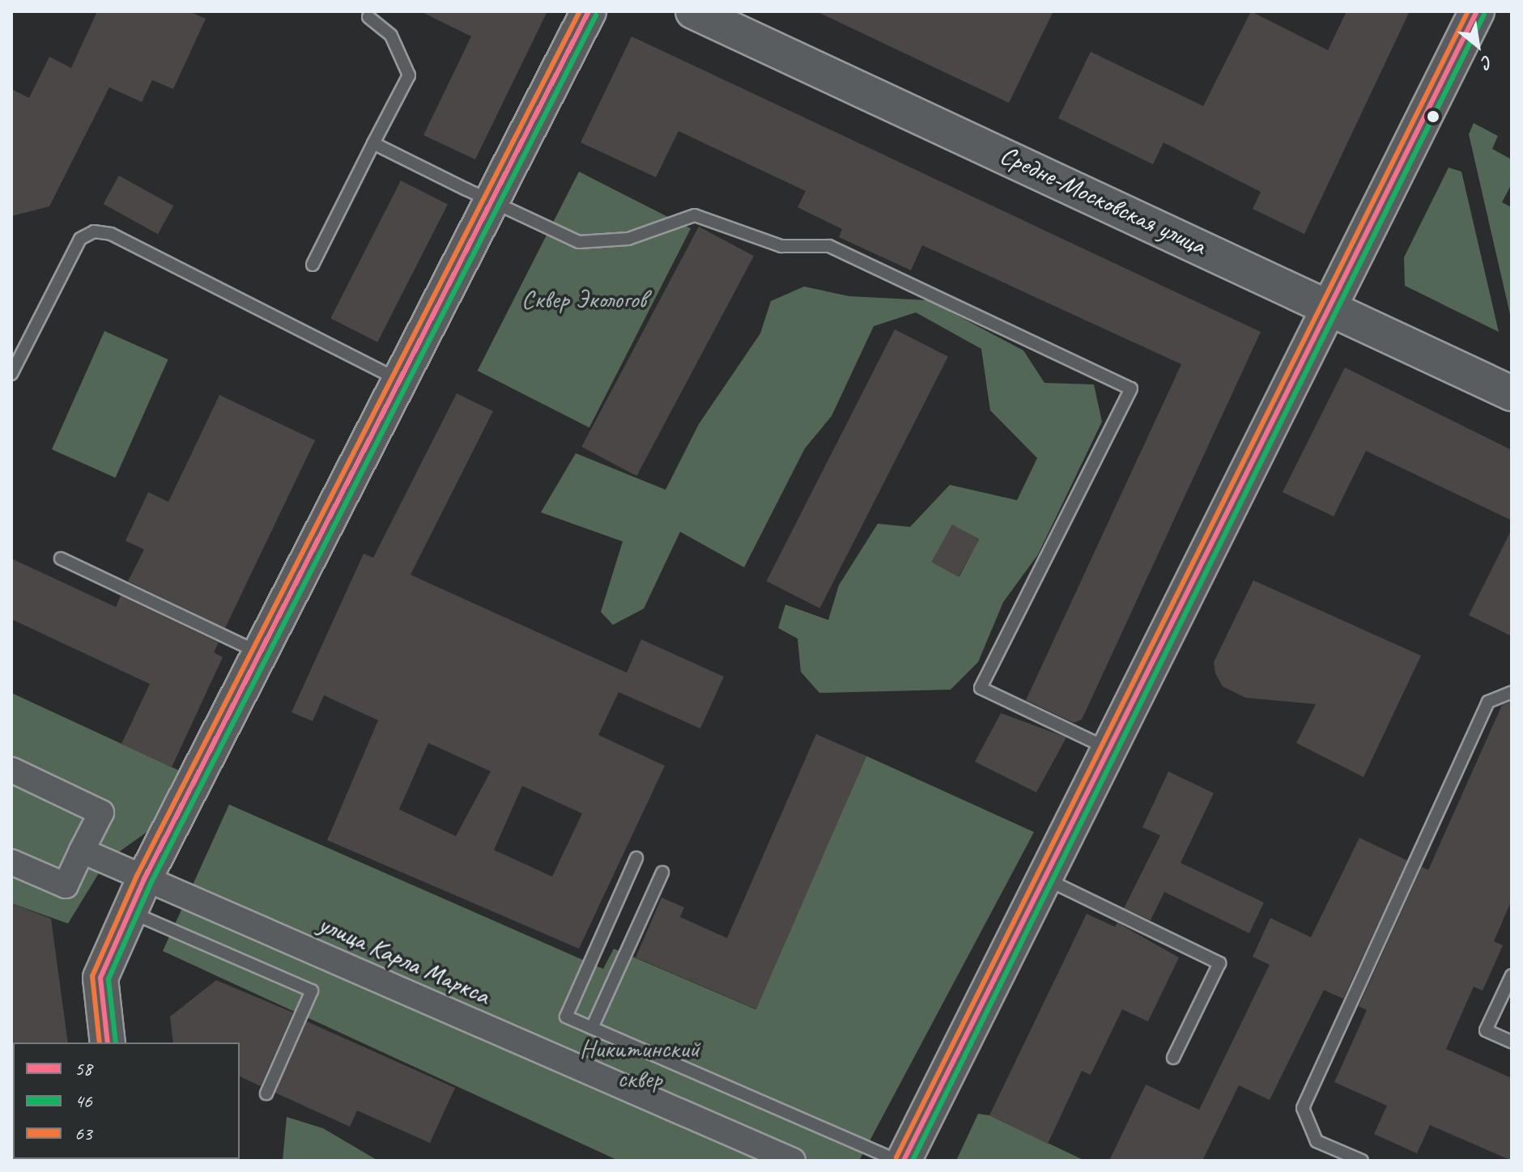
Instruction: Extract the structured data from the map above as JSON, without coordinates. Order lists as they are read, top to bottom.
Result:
{
  "streets": {
    "street": ["Средне-Московская улица", "улица Карла Маркса"]
  },
  "parks": ["Сквер Экологов", "Никитинский сквер"],
  "lines": ["transit line 58", "transit line 63", "transit line 46"],
  "legend": ["58", "46", "63"],
  "north": "bottom right"
}
